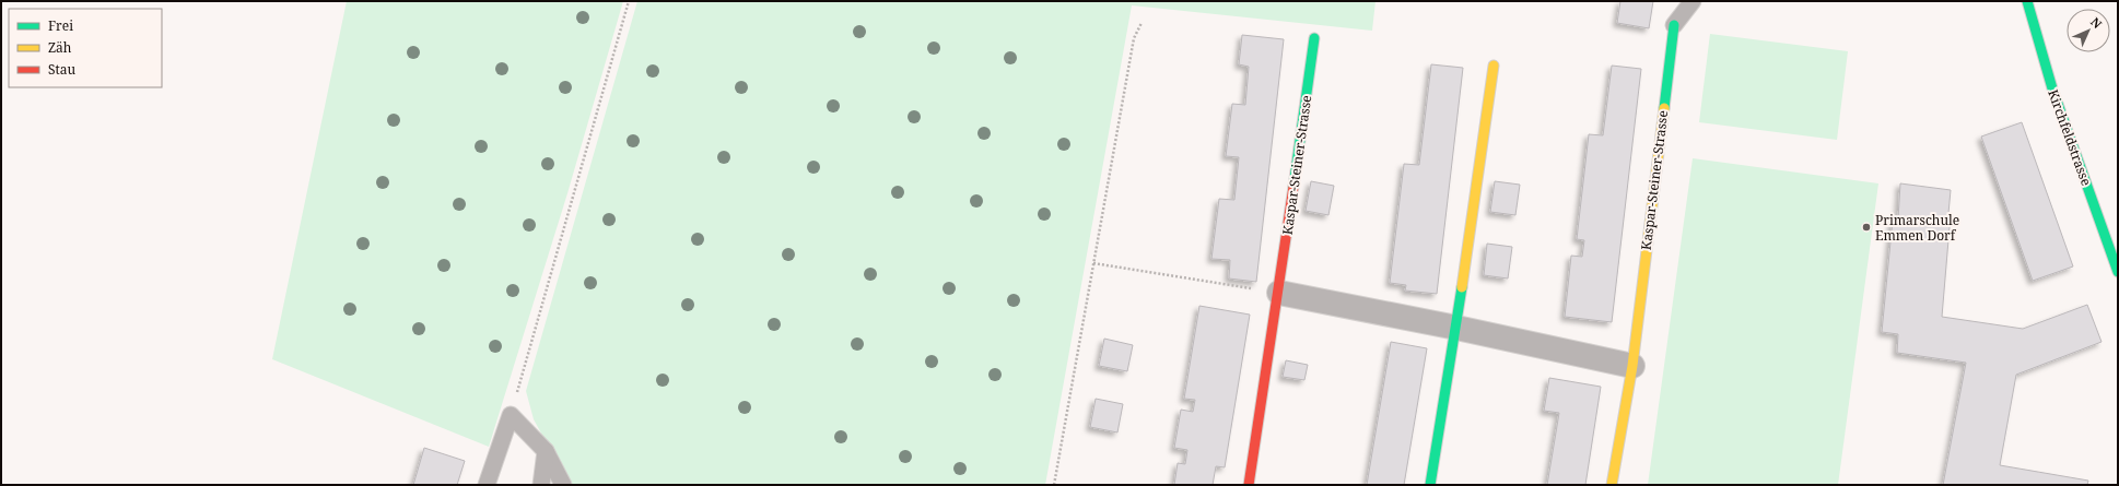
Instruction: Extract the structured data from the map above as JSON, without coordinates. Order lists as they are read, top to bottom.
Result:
{
  "streets": {
    "street": ["Kirchfeldstrasse", "Kaspar-Steiner-Strasse"]
  },
  "places": ["Primarschule Emmen Dorf"],
  "legend": ["Frei", "Zäh", "Stau"],
  "north": "top right"
}
